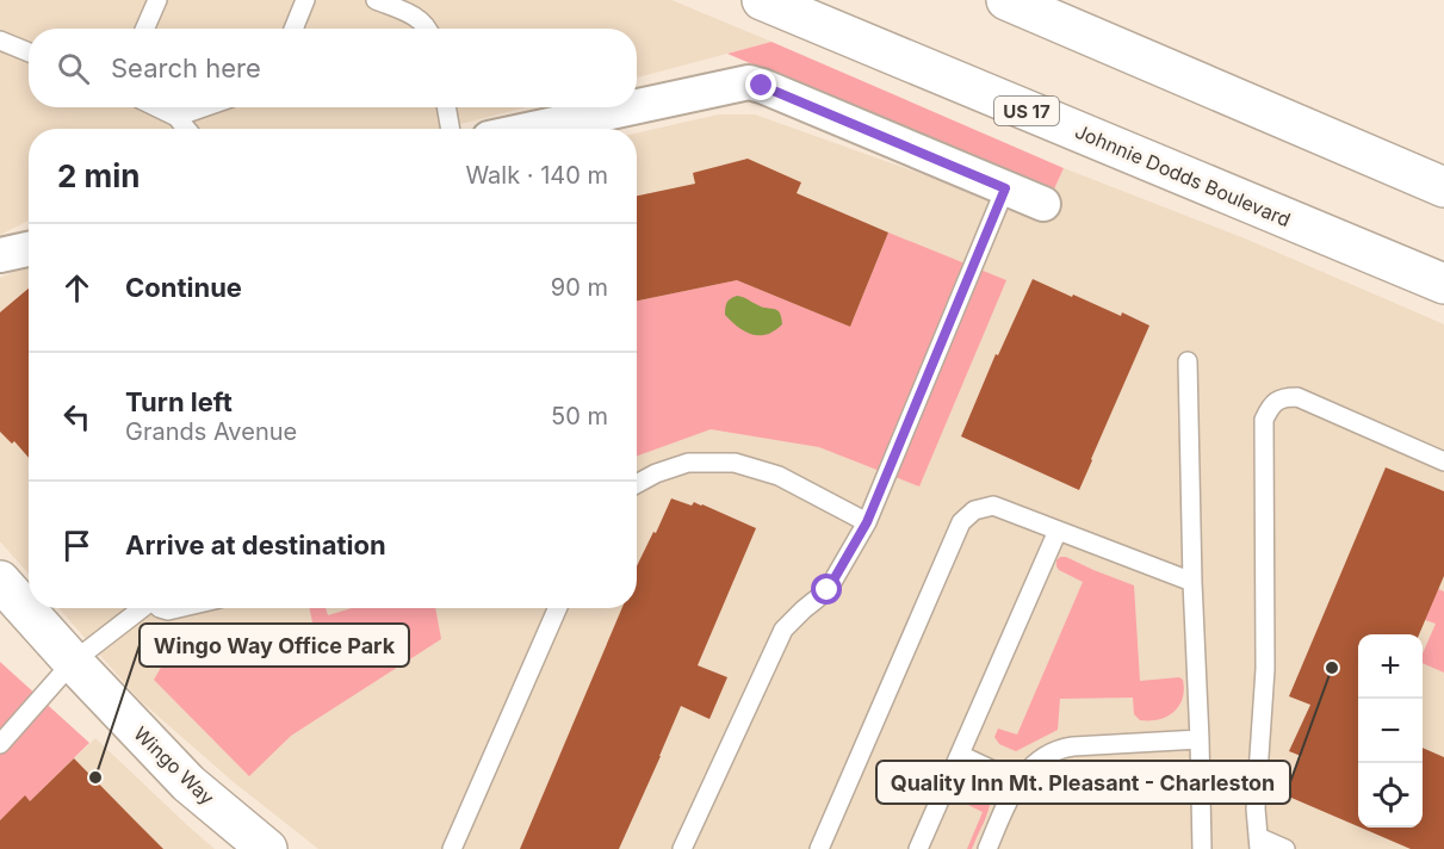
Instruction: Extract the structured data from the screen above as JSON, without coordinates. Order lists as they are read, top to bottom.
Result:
{
  "streets": {
    "main road": ["US 17", "Johnnie Dodds Boulevard", "Wingo Way"]
  },
  "places": ["Quality Inn Mt. Pleasant - Charleston", "Wingo Way Office Park"],
  "page": {
    "search": "Search here",
    "heading": ["2 min", "Walk · 140 m"],
    "list": [
      ["Continue", "90 m"],
      ["Turn left", "Grands Avenue", "50 m"],
      "Arrive at destination"
    ],
    "map_buttons": ["+", "−"]
  }
}
